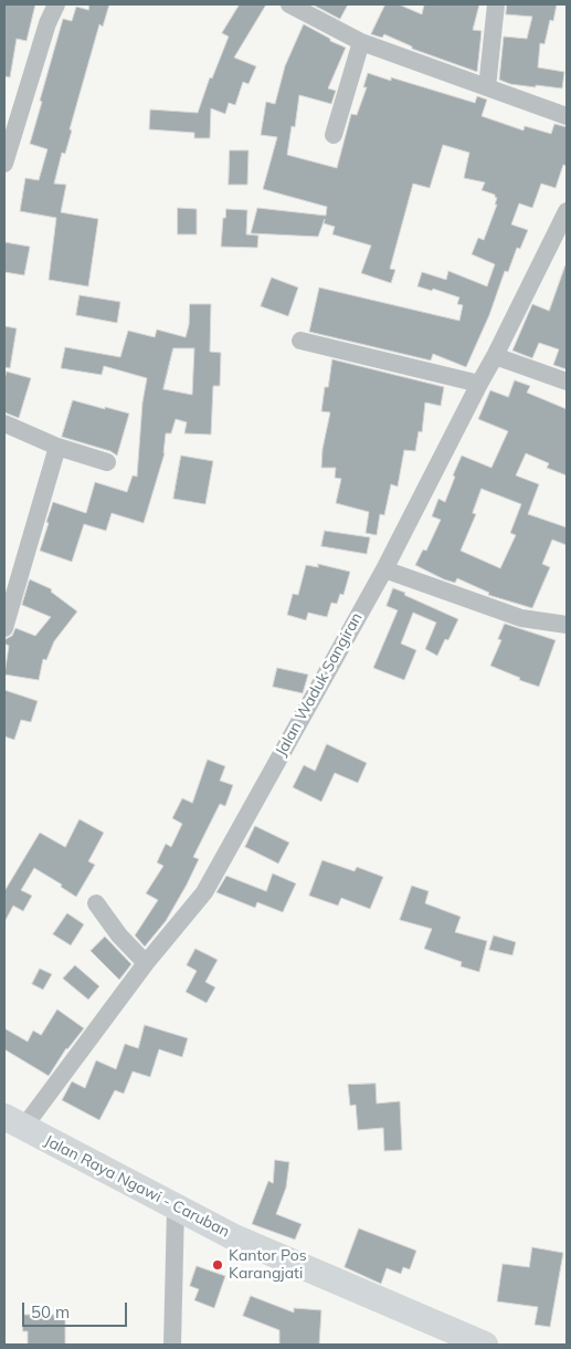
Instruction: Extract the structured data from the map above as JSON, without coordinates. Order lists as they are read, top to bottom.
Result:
{
  "streets": {
    "highway": ["Jalan Raya Ngawi - Caruban"],
    "street": ["Jalan Waduk Sangiran"]
  },
  "crossings": [
    ["Jalan Waduk Sangiran", "Jalan Raya Ngawi - Caruban"]
  ],
  "places": ["Kantor Pos Karangjati"],
  "scale_bar": "50 m"
}
